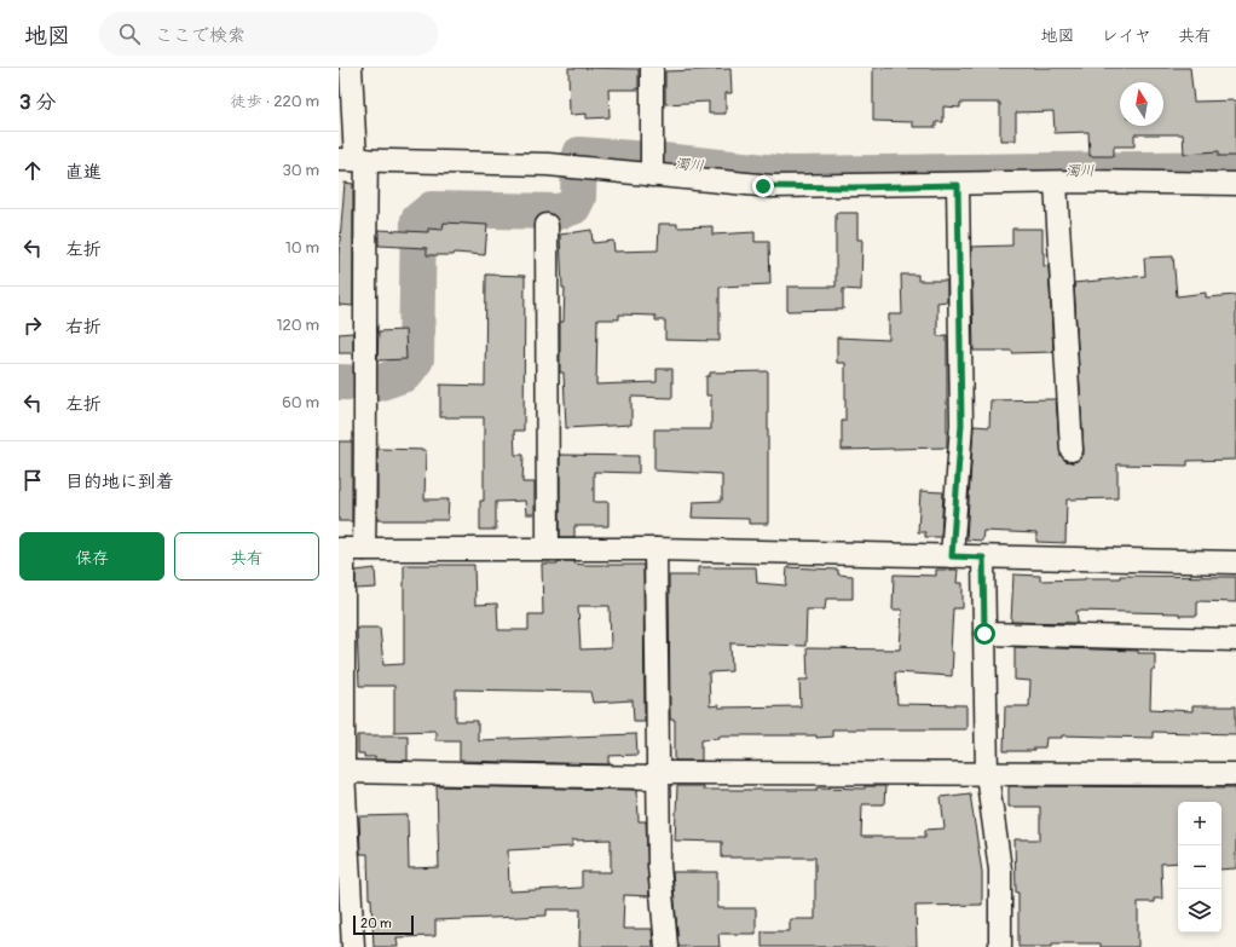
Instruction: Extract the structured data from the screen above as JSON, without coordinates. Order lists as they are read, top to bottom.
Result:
{
  "water": ["濁川"],
  "scale_bar": "20 m",
  "north": "top",
  "page": {
    "header": "地図",
    "search": "ここで検索",
    "nav": ["地図", "レイヤ", "共有"],
    "heading": ["3 分", "徒歩 · 220 m"],
    "list": [
      ["直進", "30 m"],
      ["左折", "10 m"],
      ["右折", "120 m"],
      ["左折", "60 m"],
      "目的地に到着"
    ],
    "buttons": ["保存", "共有"],
    "map_buttons": ["+", "−"],
    "scale": "20 m"
  }
}
